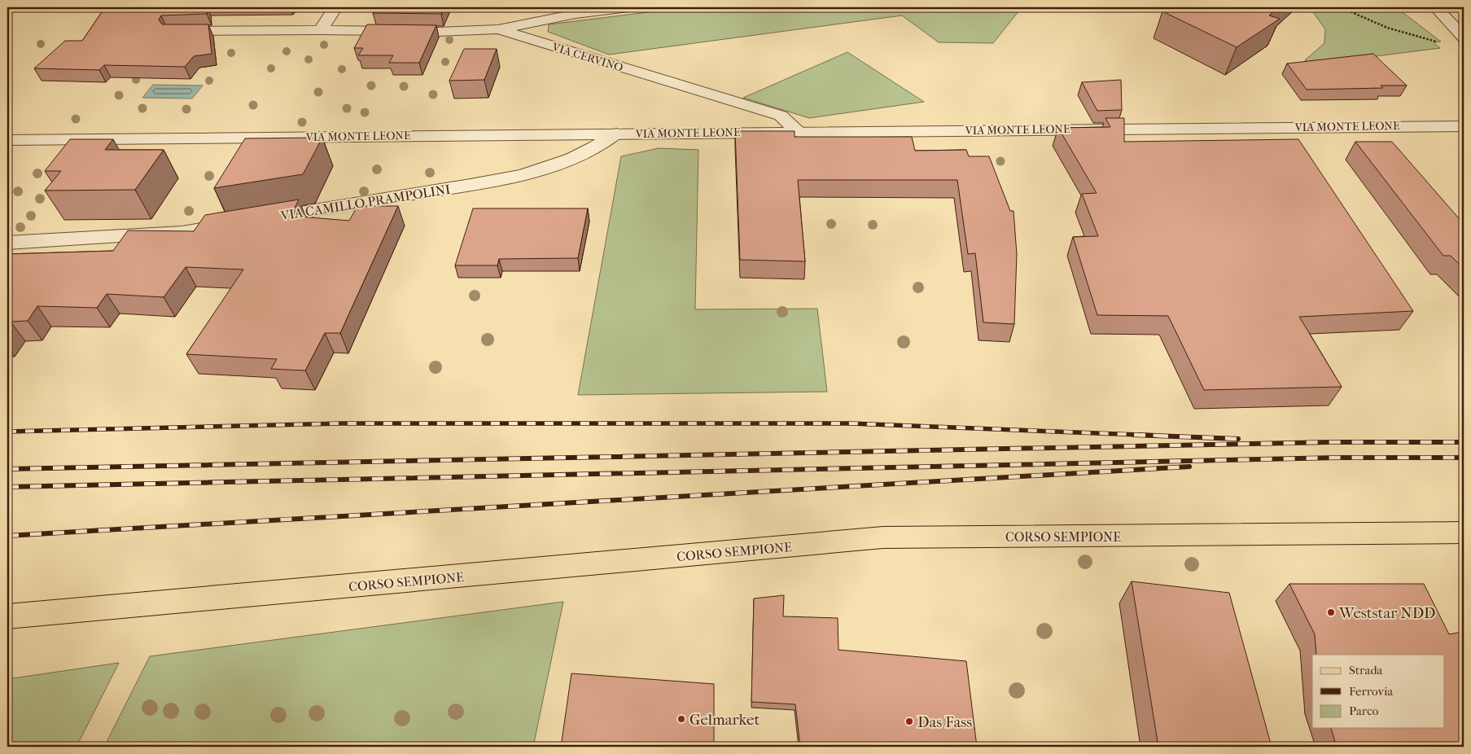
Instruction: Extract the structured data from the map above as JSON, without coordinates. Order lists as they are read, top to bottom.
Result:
{
  "streets": {
    "main road": ["CORSO SEMPIONE"],
    "street": ["VIA CERVINO", "VIA MONTE LEONE", "VIA CAMILLO PRAMPOLINI"]
  },
  "crossings": [
    ["VIA CERVINO", "VIA MONTE LEONE"],
    ["VIA MONTE LEONE", "VIA CAMILLO PRAMPOLINI"]
  ],
  "places": ["Weststar NDD", "Gelmarket", "Das Fass"],
  "legend": ["Strada", "Ferrovia", "Parco"]
}
